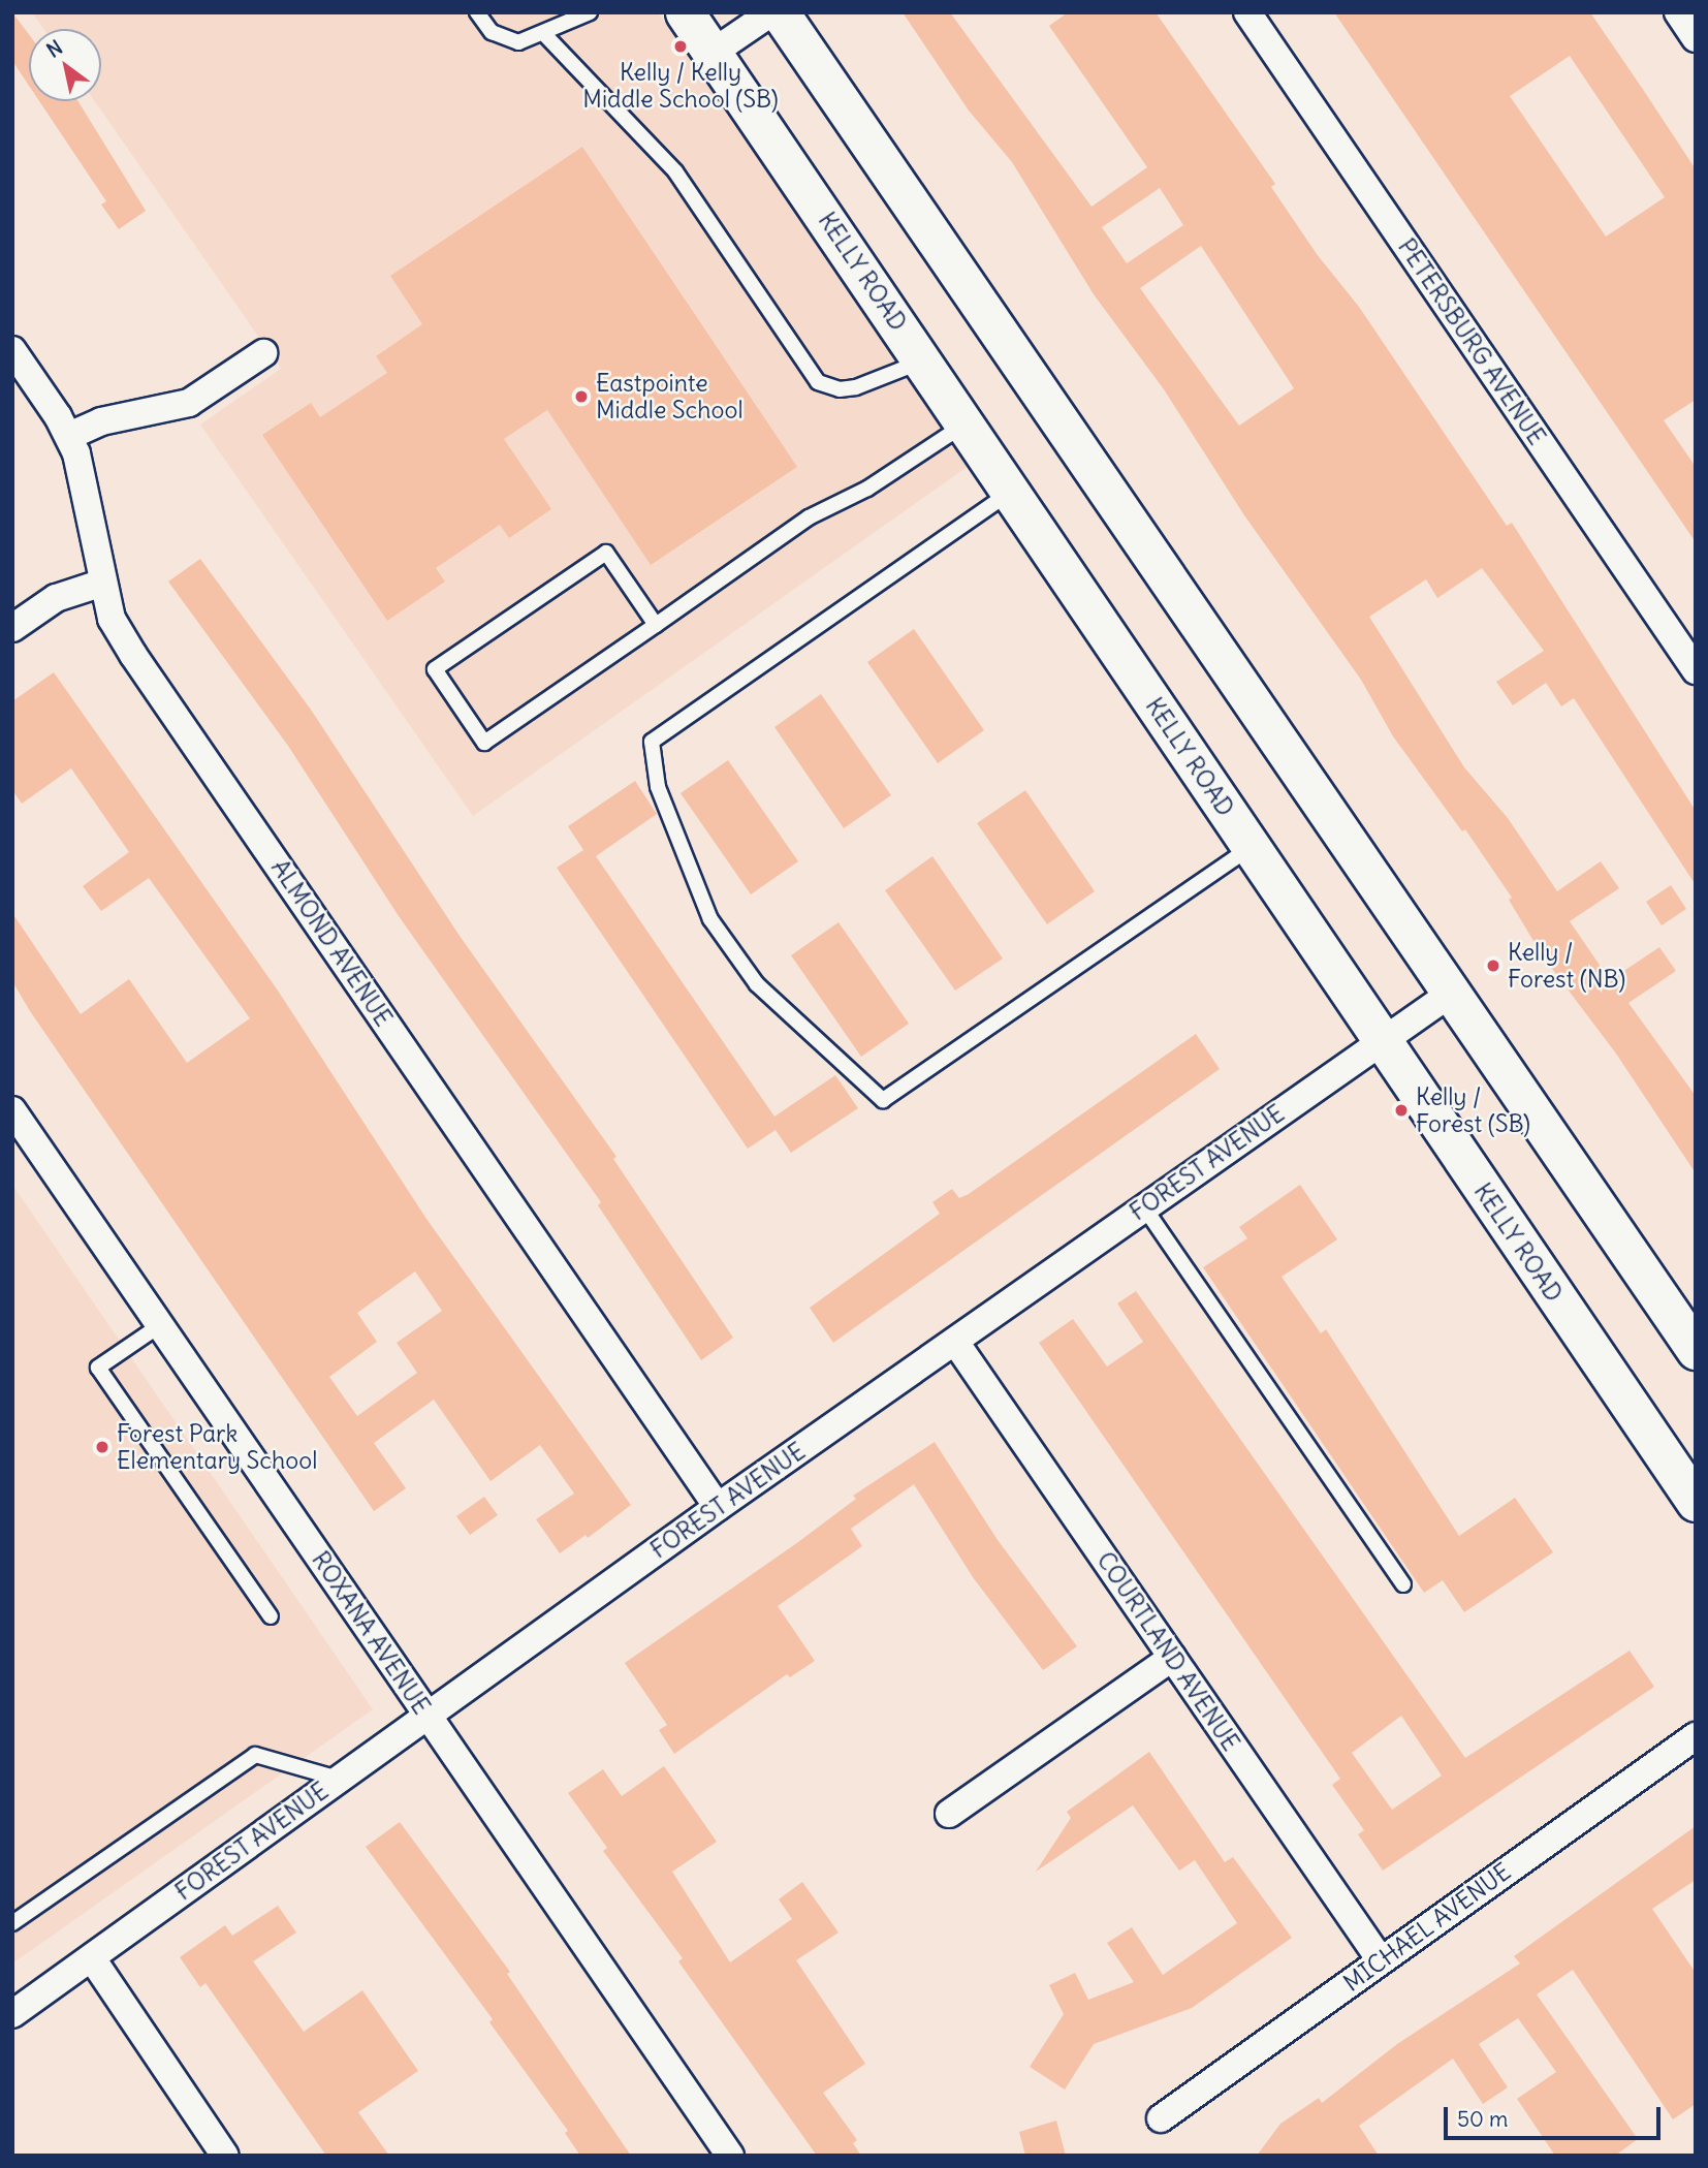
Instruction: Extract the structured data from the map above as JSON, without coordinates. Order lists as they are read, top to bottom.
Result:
{
  "streets": {
    "street": [
      "KELLY ROAD",
      "PETERSBURG AVENUE",
      "ALMOND AVENUE",
      "FOREST AVENUE",
      "ROXANA AVENUE",
      "COURTLAND AVENUE",
      "MICHAEL AVENUE"
    ]
  },
  "crossings": [
    ["KELLY ROAD", "FOREST AVENUE"],
    ["ALMOND AVENUE", "FOREST AVENUE"],
    ["FOREST AVENUE", "ROXANA AVENUE"],
    ["FOREST AVENUE", "COURTLAND AVENUE"],
    ["COURTLAND AVENUE", "MICHAEL AVENUE"]
  ],
  "places": [
    "Kelly / Kelly Middle School (SB)",
    "Eastpointe Middle School",
    "Kelly / Forest (NB)",
    "Kelly / Forest (SB)",
    "Forest Park Elementary School"
  ],
  "scale_bar": "50 m",
  "north": "top left"
}
